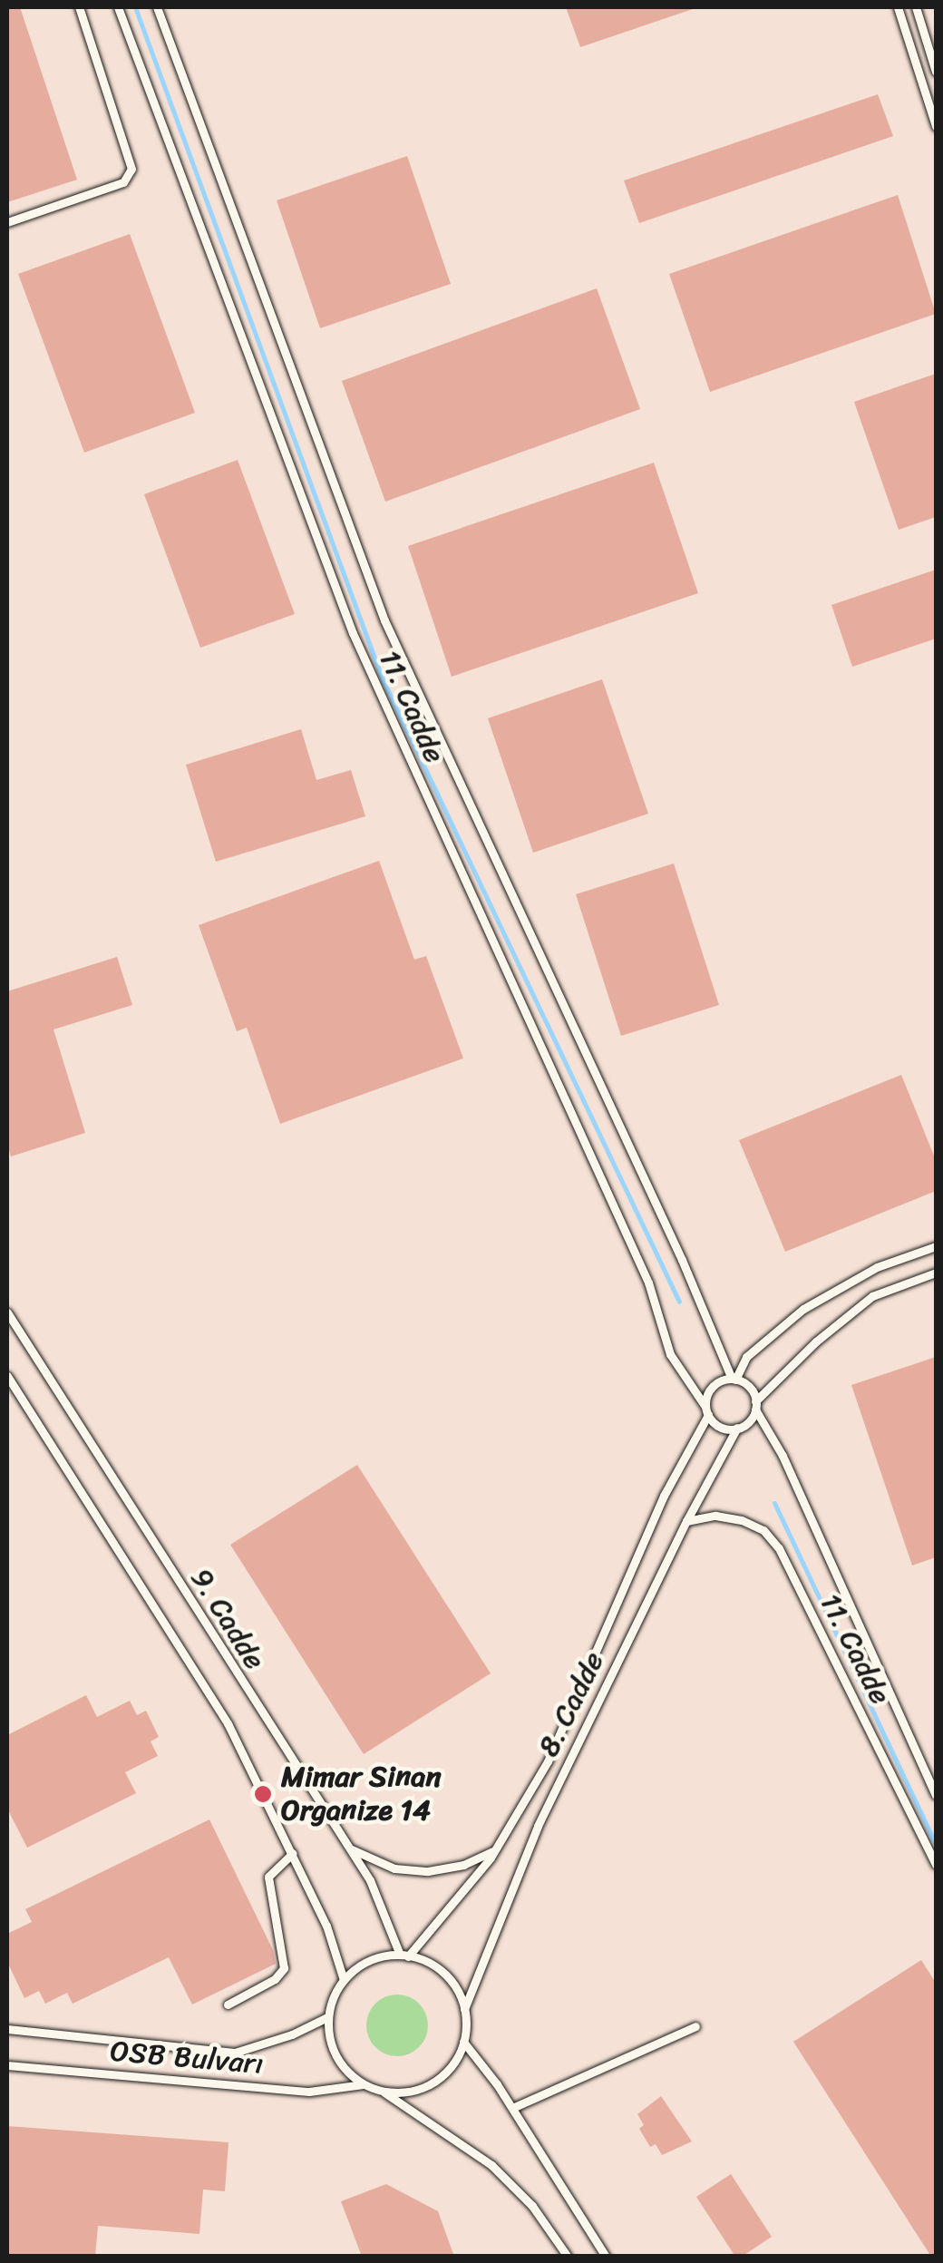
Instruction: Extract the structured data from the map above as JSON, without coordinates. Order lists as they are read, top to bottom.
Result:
{
  "streets": {
    "lane": [
      "11. Cadde",
      "9. Cadde",
      "8. Cadde",
      "OSB Bulvarı"
    ]
  },
  "crossings": [
    ["11. Cadde", "8. Cadde"],
    ["9. Cadde", "8. Cadde"],
    ["9. Cadde", "OSB Bulvarı"],
    ["8. Cadde", "OSB Bulvarı"]
  ],
  "places": ["Mimar Sinan Organize 14"]
}
